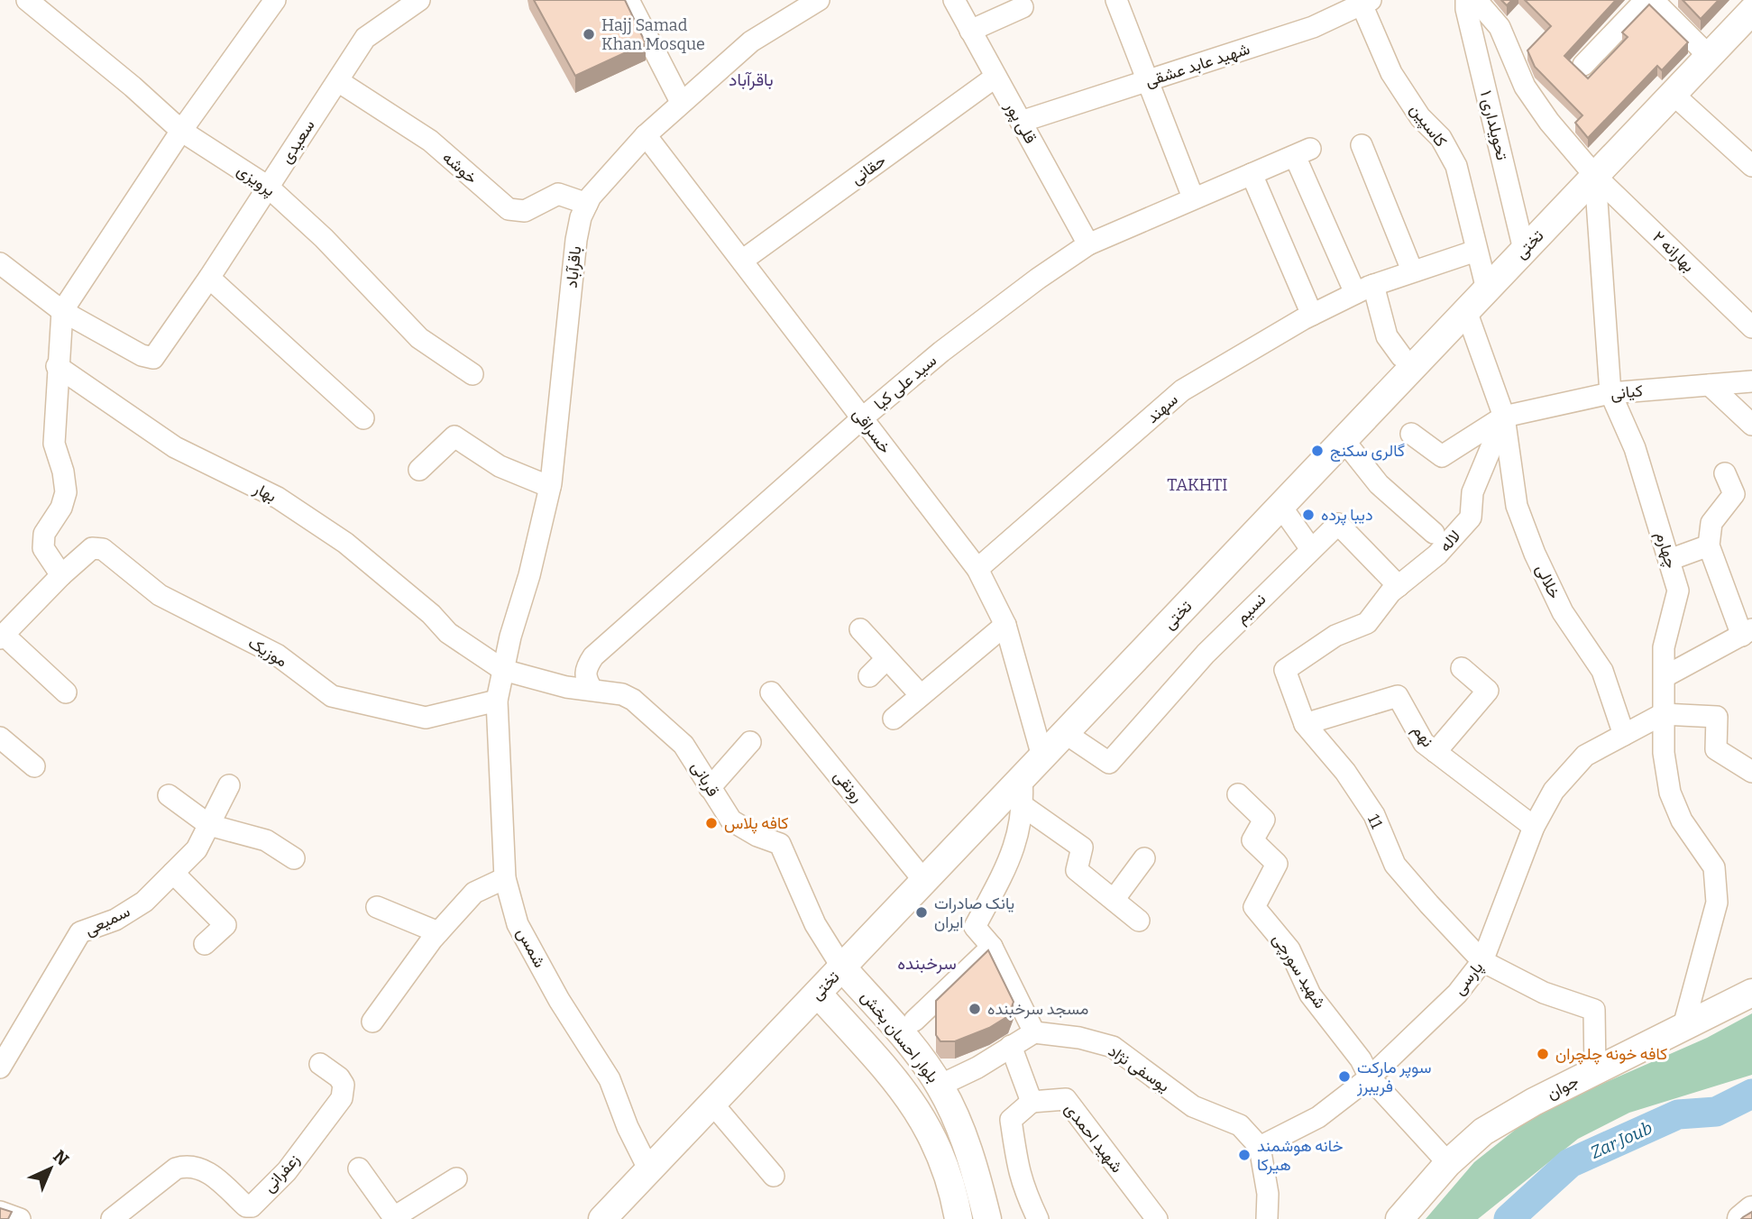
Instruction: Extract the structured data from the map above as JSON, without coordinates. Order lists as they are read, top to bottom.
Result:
{
  "streets": {
    "main road": ["تختی", "بلوار احسان بخش", "جوان"],
    "street": [
      "شهید عابد عشقی",
      "قلی پور",
      "کاسپین",
      "تحویلداری ۱",
      "سعیدی",
      "خوشه",
      "حقانی",
      "پرویزی",
      "بهارانه ۲",
      "باقرآباد",
      "سید علی کیا",
      "کیانی",
      "سهند",
      "خسراقی",
      "بهار",
      "لاله",
      "چهارم",
      "خلالی",
      "نسیم",
      "موزیک",
      "نهم",
      "قربانی",
      "رونقی",
      "11",
      "سمیعی",
      "شمس",
      "شهید سورچی",
      "پارسی",
      "یوسفی نژاد",
      "شهید احمدی",
      "زعفرانی"
    ]
  },
  "crossings": [
    ["شهید عابد عشقی", "قلی پور"],
    ["شهید عابد عشقی", "کاسپین"],
    ["قلی پور", "حقانی"],
    ["قلی پور", "سید علی کیا"],
    ["کاسپین", "تختی"],
    ["کاسپین", "سهند"],
    ["تحویلداری ۱", "تختی"],
    ["سعیدی", "خوشه"],
    ["سعیدی", "پرویزی"],
    ["خوشه", "باقرآباد"],
    ["حقانی", "خسراقی"],
    ["تختی", "بهارانه ۲"],
    ["تختی", "خسراقی"],
    ["تختی", "چهارم"],
    ["تختی", "نسیم"],
    ["تختی", "قربانی"],
    ["تختی", "رونقی"],
    ["تختی", "شمس"],
    ["تختی", "بلوار احسان بخش"],
    ["بهارانه ۲", "چهارم"],
    ["باقرآباد", "خسراقی"],
    ["باقرآباد", "بهار"],
    ["باقرآباد", "موزیک"],
    ["باقرآباد", "قربانی"],
    ["باقرآباد", "شمس"],
    ["سید علی کیا", "سهند"],
    ["سید علی کیا", "خسراقی"],
    ["سید علی کیا", "قربانی"],
    ["کیانی", "لاله"],
    ["کیانی", "چهارم"],
    ["کیانی", "خلالی"],
    ["سهند", "خسراقی"],
    ["بهار", "قربانی"],
    ["لاله", "خلالی"],
    ["لاله", "نسیم"],
    ["لاله", "11"],
    ["چهارم", "پارسی"],
    ["چهارم", "جوان"],
    ["خلالی", "پارسی"],
    ["موزیک", "شمس"],
    ["نهم", "11"],
    ["نهم", "پارسی"],
    ["قربانی", "بلوار احسان بخش"],
    ["11", "پارسی"],
    ["شهید سورچی", "پارسی"],
    ["پارسی", "یوسفی نژاد"]
  ],
  "districts": ["باقرآباد", "TAKHTI", "سرخبنده"],
  "water": ["Zar Joub"],
  "places": [
    "Hajj Samad Khan Mosque",
    "گالری سکنج",
    "دیبا پرده",
    "کافه پلاس",
    "یانک صادرات ایران",
    "مسجد سرخبنده",
    "کافه خونه چلچران",
    "سوپر مارکت فریبرز",
    "خانه هوشمند هیرکا"
  ],
  "north": "top right"
}
